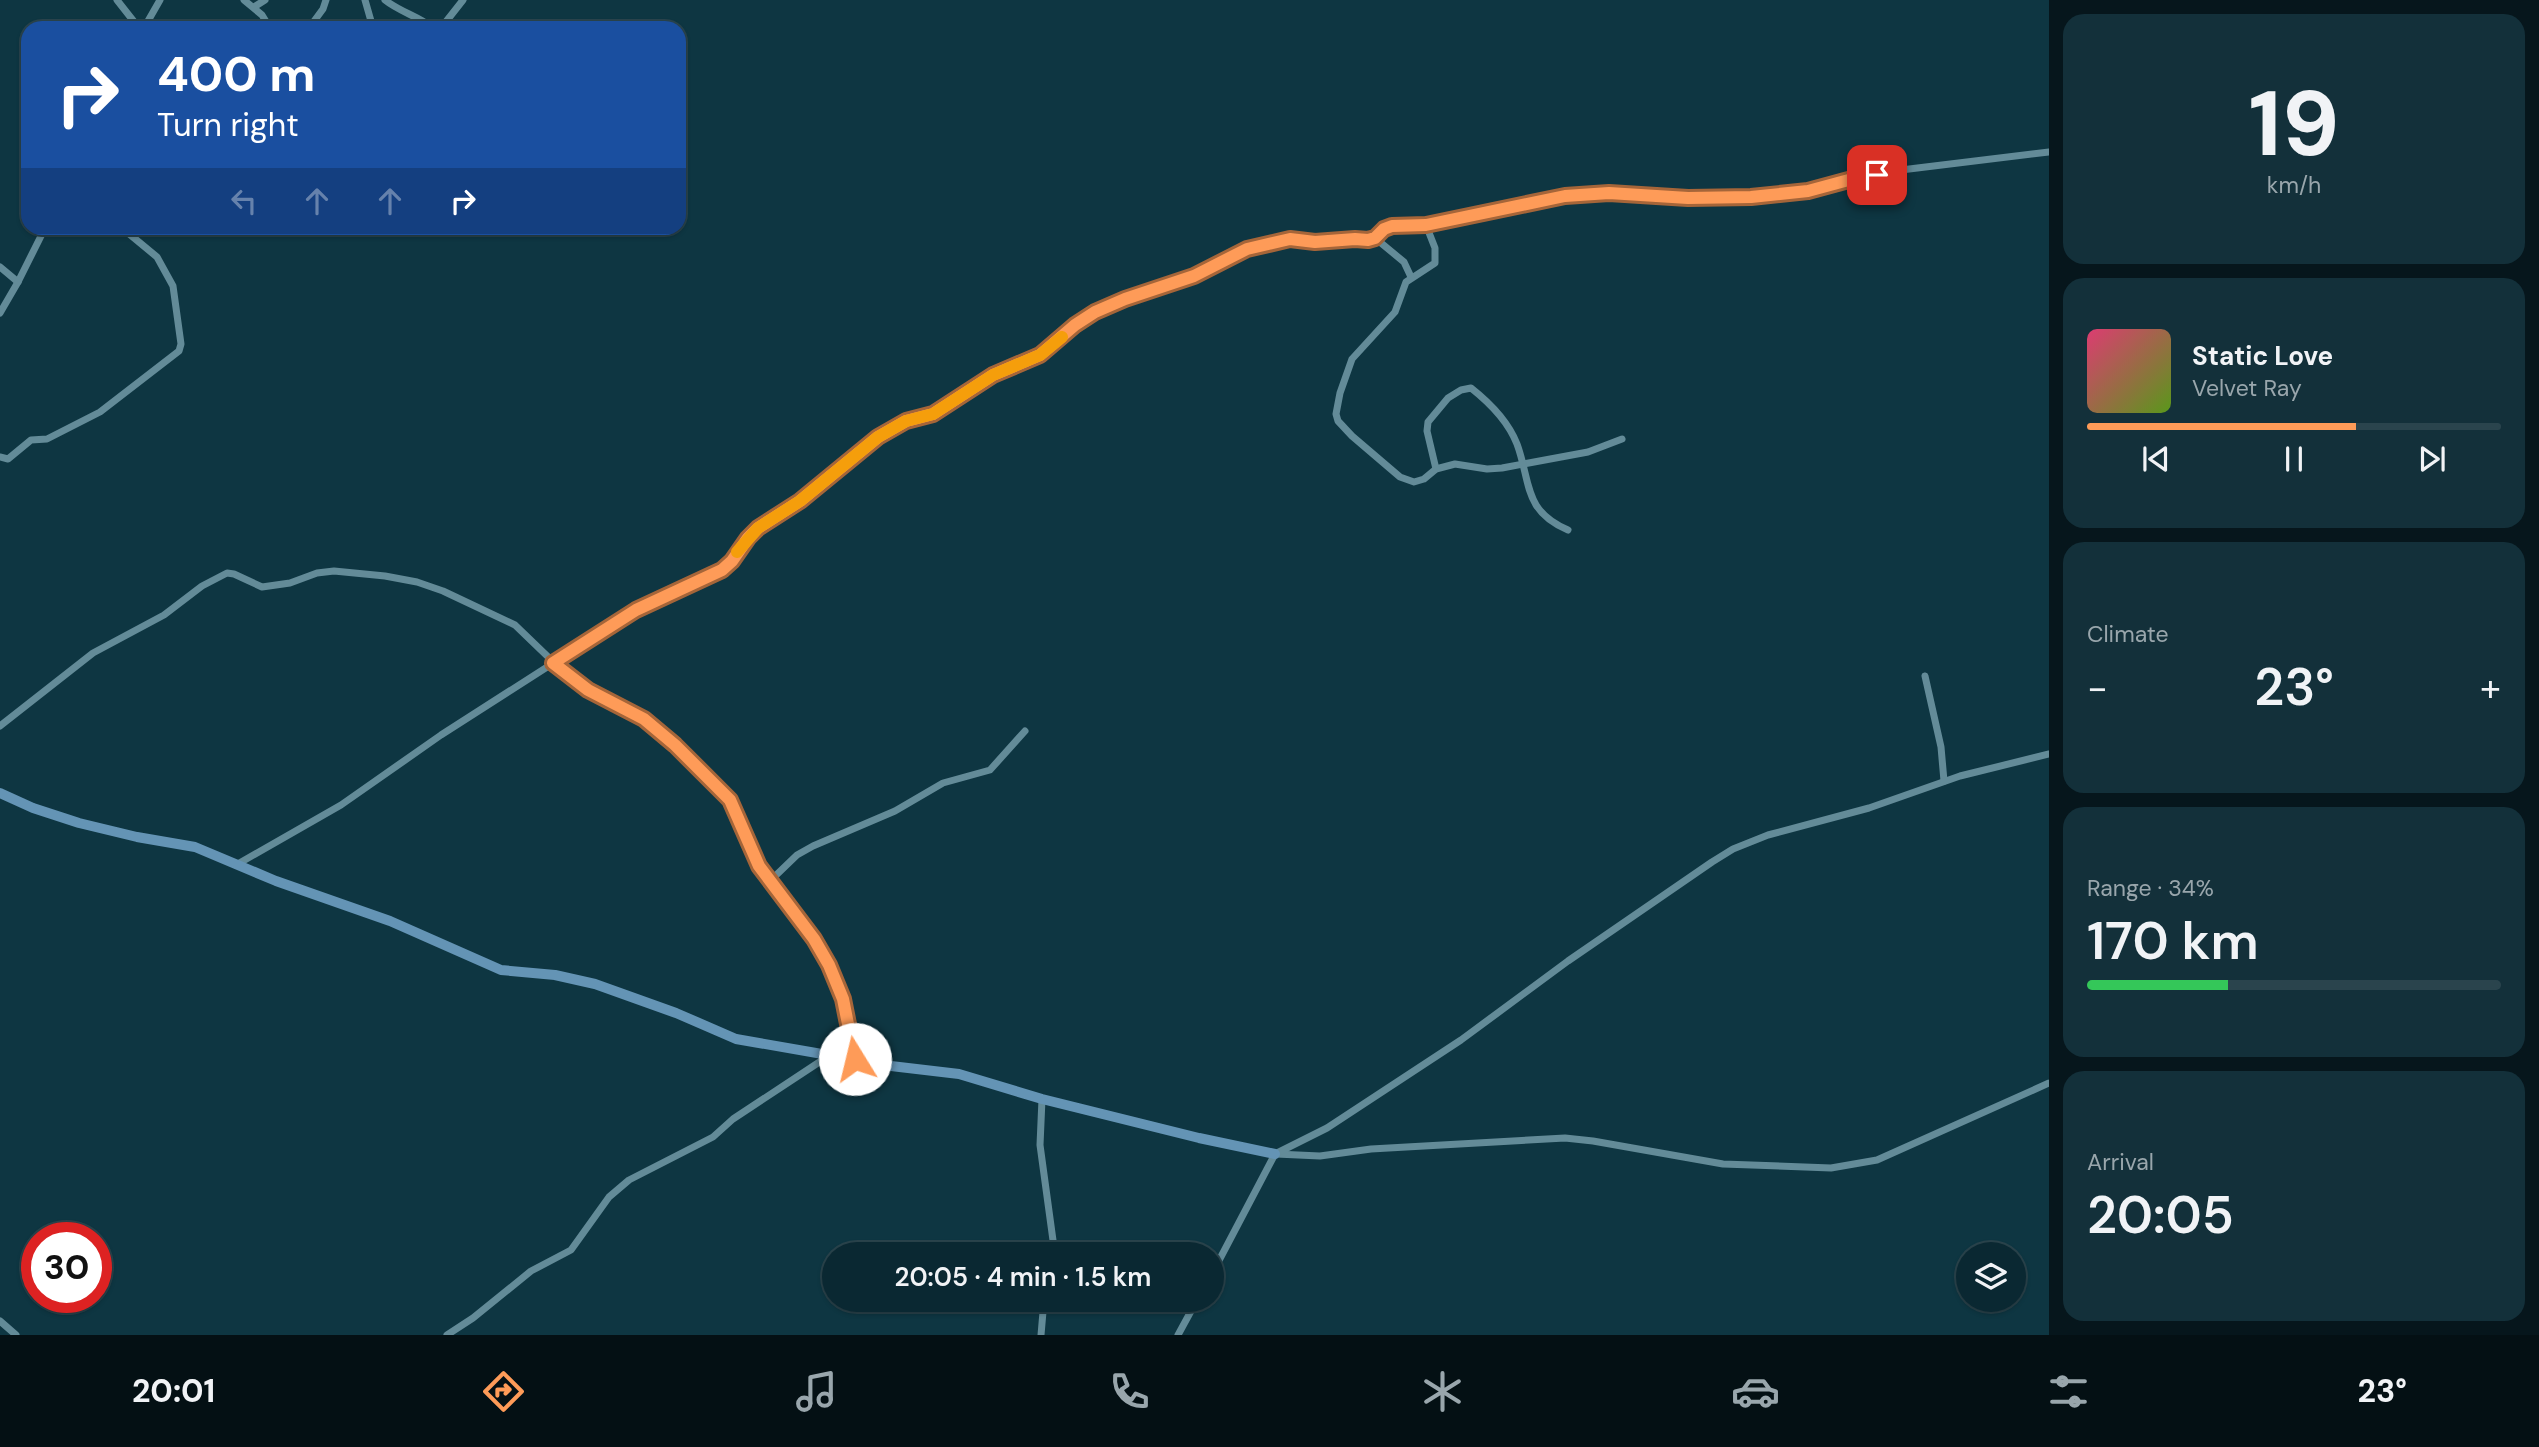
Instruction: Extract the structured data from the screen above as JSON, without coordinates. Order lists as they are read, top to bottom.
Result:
{
  "page": {
    "tile": [
      ["19", "km/h"],
      "Climate",
      ["Range · 34%", "170 km"],
      ["Arrival", "20:05"]
    ],
    "turn": ["400 m", "Turn right"],
    "song": ["Static Love", "Velvet Ray"],
    "heat": ["−", "23°", "+"],
    "limit": "30",
    "trip": "20:05 · 4 min · 1.5 km",
    "tabs": ["20:01", "23°"]
  }
}
